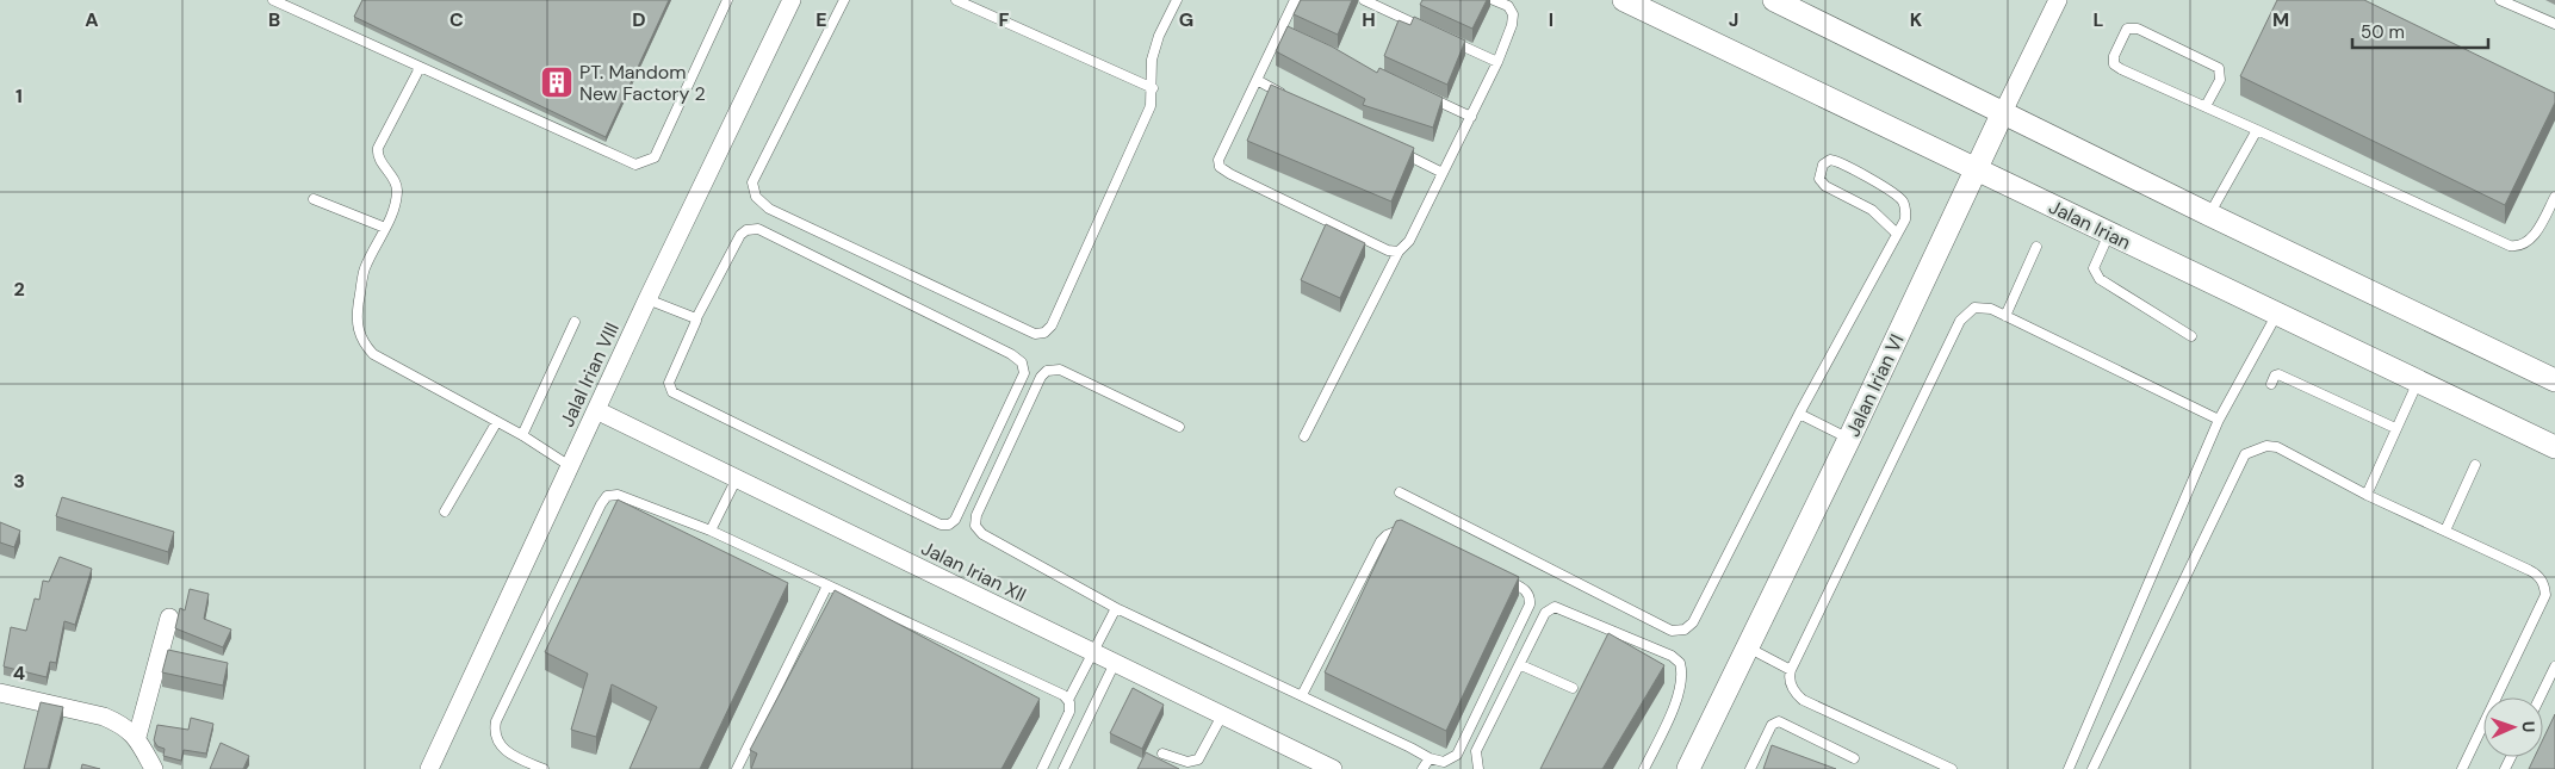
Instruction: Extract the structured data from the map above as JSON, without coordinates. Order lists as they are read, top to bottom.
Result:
{
  "streets": {
    "street": [
      "Jalan Irian",
      "Jalal Irian VIII",
      "Jalan Irian VI",
      "Jalan Irian XII"
    ]
  },
  "crossings": [
    ["Jalan Irian", "Jalan Irian VI"],
    ["Jalal Irian VIII", "Jalan Irian XII"]
  ],
  "places": {
    "building": ["PT. Mandom New Factory 2"]
  },
  "scale_bar": "50 m",
  "north": "right",
  "grid": {
    "columns": [
      "A",
      "B",
      "C",
      "D",
      "E",
      "F",
      "G",
      "H",
      "I",
      "J",
      "K",
      "L",
      "M"
    ],
    "rows": [
      "1",
      "2",
      "3",
      "4"
    ]
  }
}
